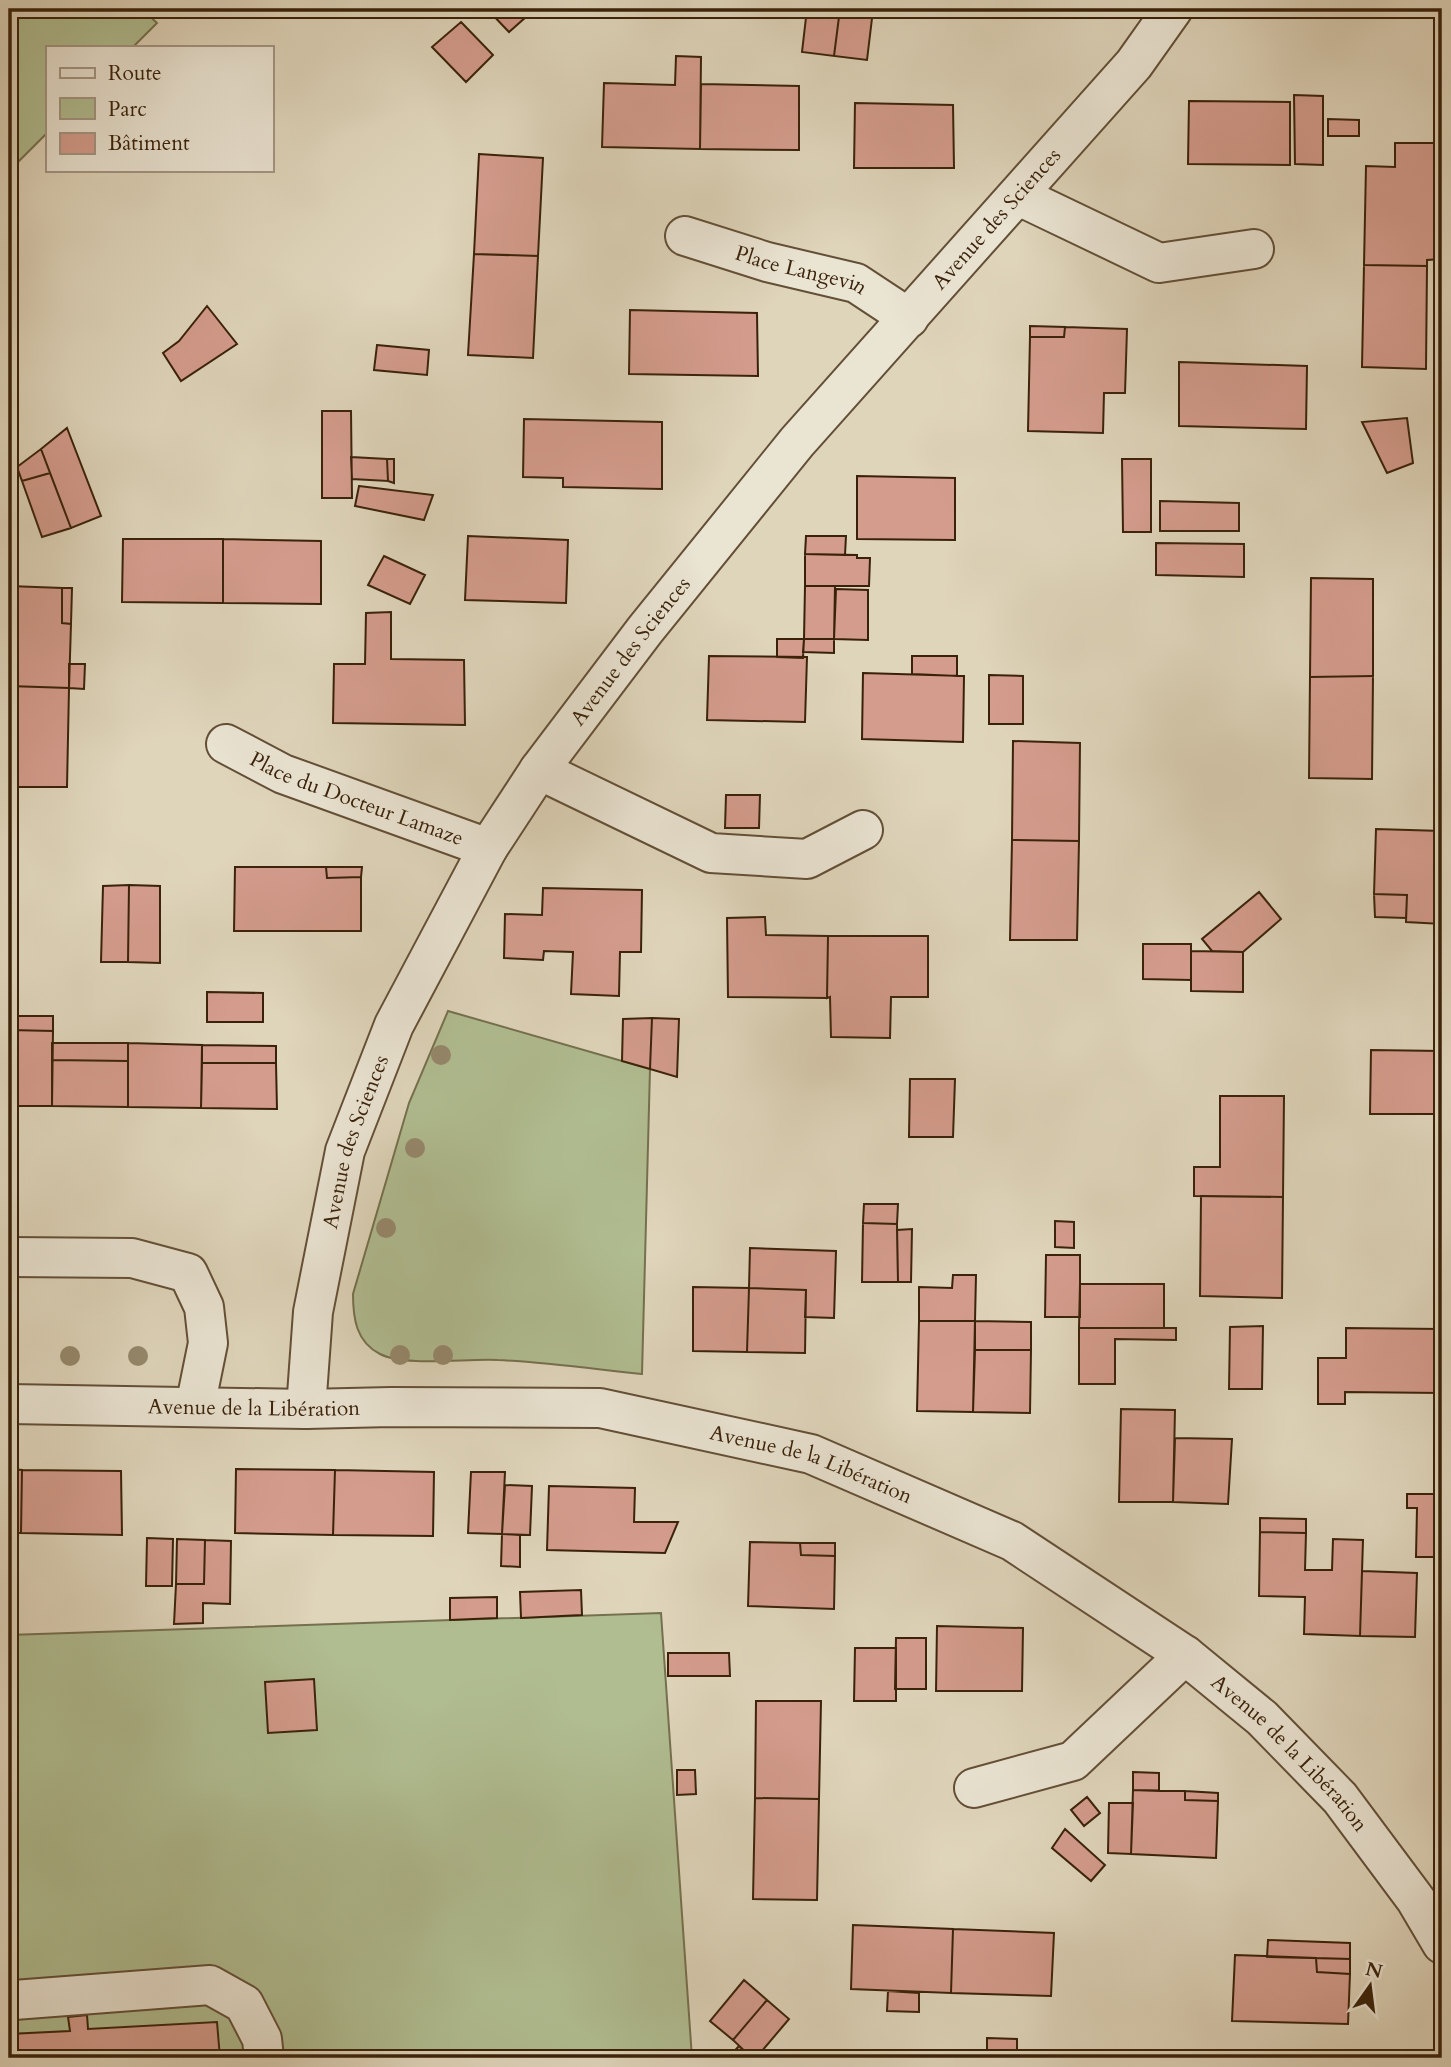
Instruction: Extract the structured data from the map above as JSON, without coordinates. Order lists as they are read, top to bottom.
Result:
{
  "streets": {
    "street": [
      "Avenue des Sciences",
      "Place Langevin",
      "Place du Docteur Lamaze",
      "Avenue de la Libération"
    ]
  },
  "crossings": [
    ["Avenue des Sciences", "Place Langevin"],
    ["Avenue des Sciences", "Place du Docteur Lamaze"],
    ["Avenue des Sciences", "Avenue de la Libération"]
  ],
  "legend": ["Route", "Parc", "Bâtiment"],
  "north": "top"
}
